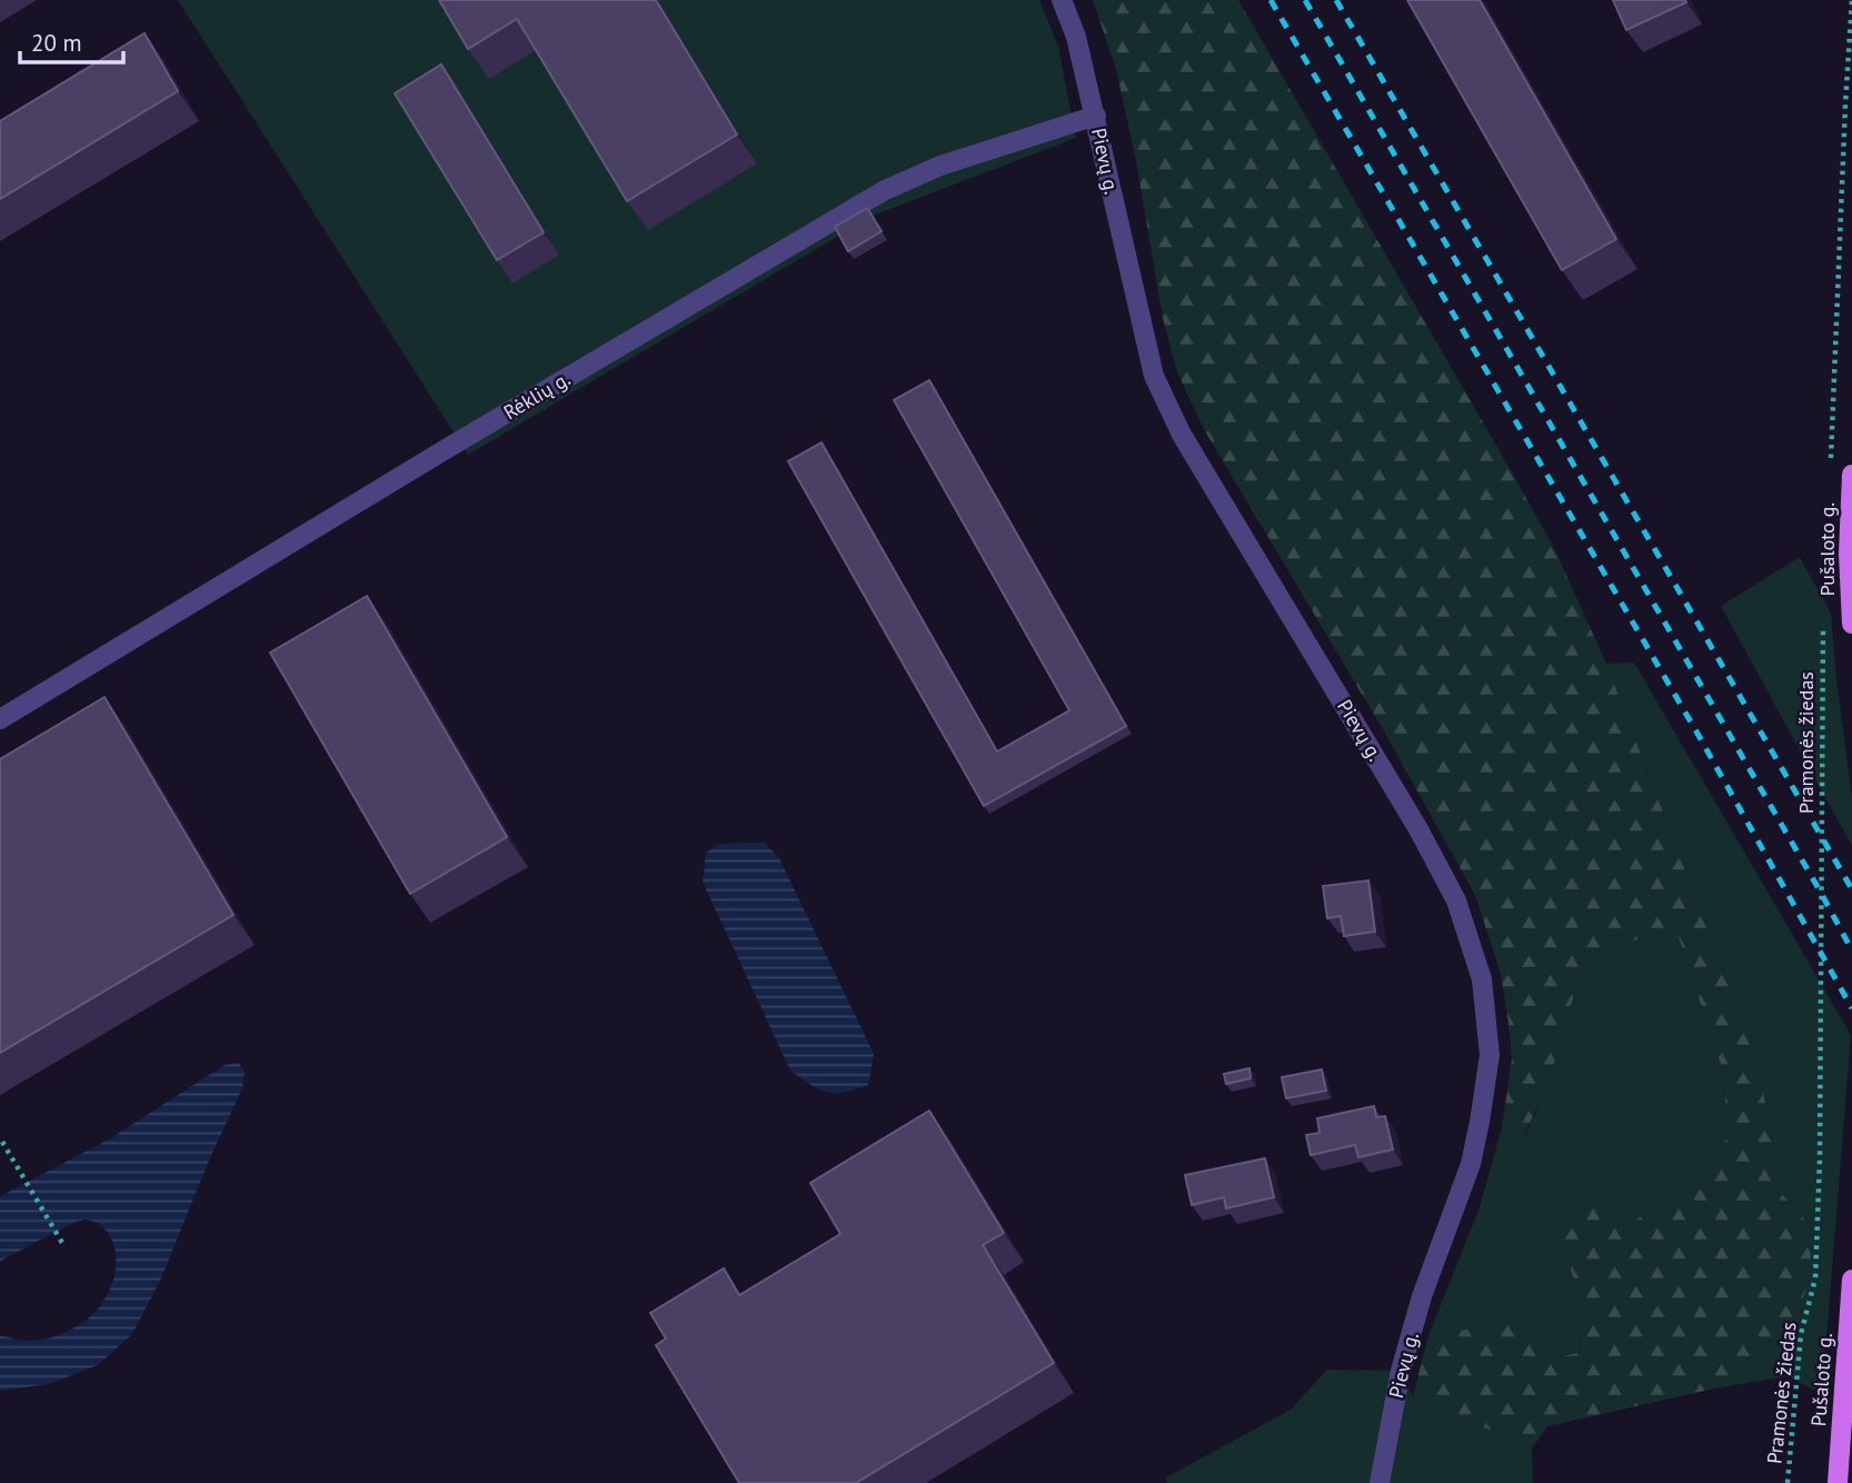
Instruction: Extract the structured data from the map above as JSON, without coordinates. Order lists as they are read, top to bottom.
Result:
{
  "streets": {
    "main road": ["Pušaloto g."],
    "street": ["Pievų g.", "Rėklių g."],
    "path": ["Pramonės žiedas"]
  },
  "crossings": [
    ["Pievų g.", "Rėklių g."]
  ],
  "scale_bar": "20 m"
}
